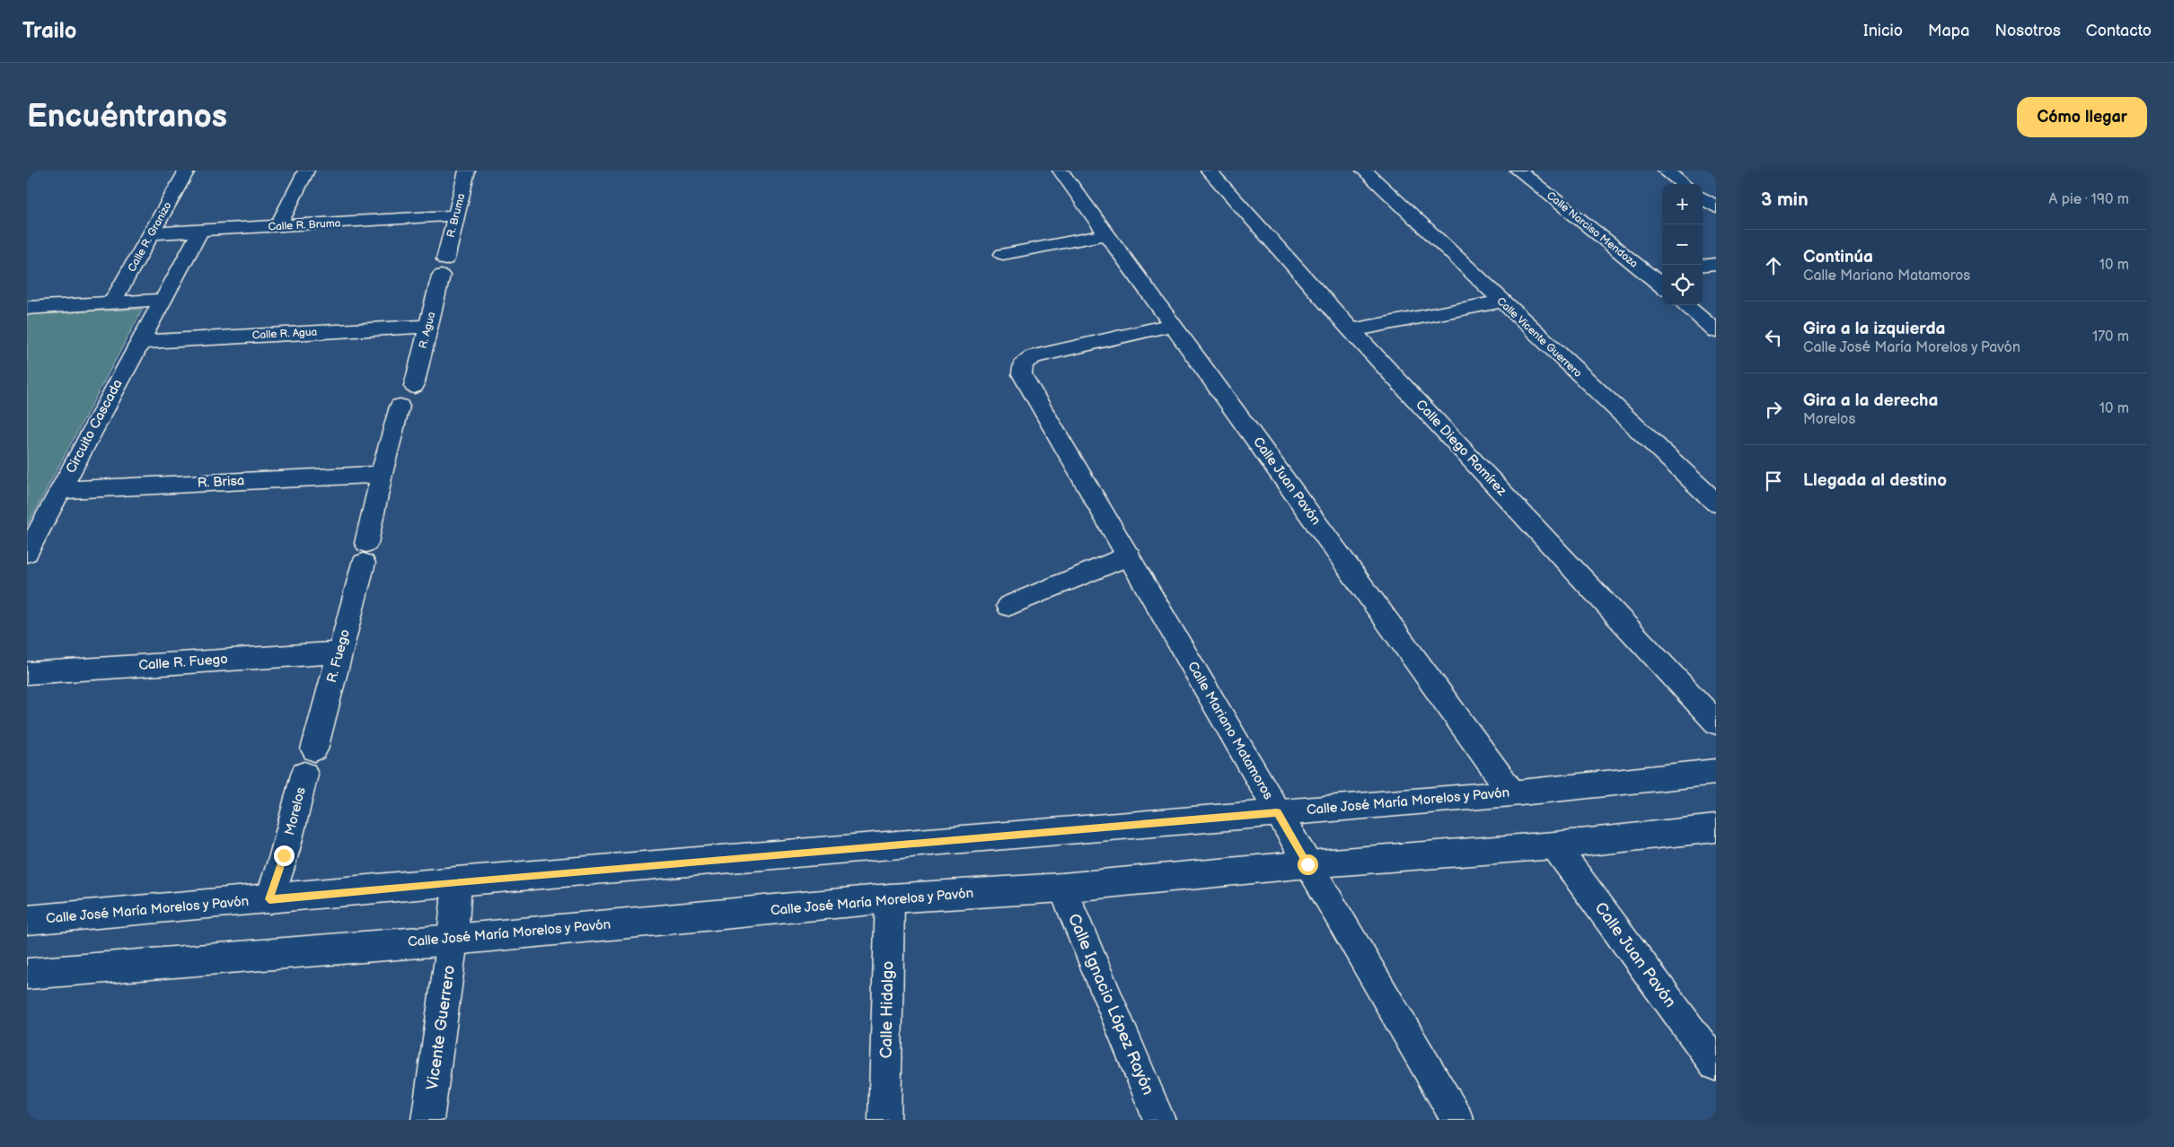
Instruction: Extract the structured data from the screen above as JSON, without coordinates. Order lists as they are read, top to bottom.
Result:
{
  "streets": {
    "street": [
      "R. Bruma",
      "Calle R. Bruma",
      "Calle Narciso Mendoza",
      "Calle R. Granizo",
      "R. Agua",
      "Calle R. Agua",
      "Calle Vicente Guerrero",
      "Circuito Cascada",
      "Calle Diego Ramírez",
      "Calle Juan Pavón",
      "R. Brisa",
      "R. Fuego",
      "Calle R. Fuego",
      "Calle Mariano Matamoros",
      "Calle José María Morelos y Pavón",
      "Morelos",
      "Calle Ignacio López Rayón",
      "Calle Hidalgo",
      "Vicente Guerrero"
    ]
  },
  "crossings": [
    ["R. Bruma", "Calle R. Bruma"],
    ["R. Bruma", "R. Agua"],
    ["Calle R. Bruma", "Calle R. Granizo"],
    ["Calle R. Bruma", "Circuito Cascada"],
    ["R. Agua", "Calle R. Agua"],
    ["Calle R. Agua", "Circuito Cascada"],
    ["Circuito Cascada", "R. Brisa"],
    ["Calle Juan Pavón", "Calle Mariano Matamoros"],
    ["Calle Juan Pavón", "Calle José María Morelos y Pavón"],
    ["R. Brisa", "R. Fuego"],
    ["R. Fuego", "Calle R. Fuego"],
    ["R. Fuego", "Morelos"],
    ["Calle Mariano Matamoros", "Calle José María Morelos y Pavón"],
    ["Calle José María Morelos y Pavón", "Morelos"],
    ["Calle José María Morelos y Pavón", "Calle Ignacio López Rayón"],
    ["Calle José María Morelos y Pavón", "Calle Hidalgo"],
    ["Calle José María Morelos y Pavón", "Vicente Guerrero"]
  ],
  "page": {
    "header": "Trailo",
    "nav": [
      "Inicio",
      "Mapa",
      "Nosotros",
      "Contacto"
    ],
    "buttons": "Cómo llegar",
    "title": "Encuéntranos",
    "heading": ["3 min", "A pie · 190 m"],
    "map_buttons": ["+", "−"],
    "list": [
      ["Continúa", "Calle Mariano Matamoros", "10 m"],
      ["Gira a la izquierda", "Calle José María Morelos y Pavón", "170 m"],
      ["Gira a la derecha", "Morelos", "10 m"],
      "Llegada al destino"
    ]
  }
}
